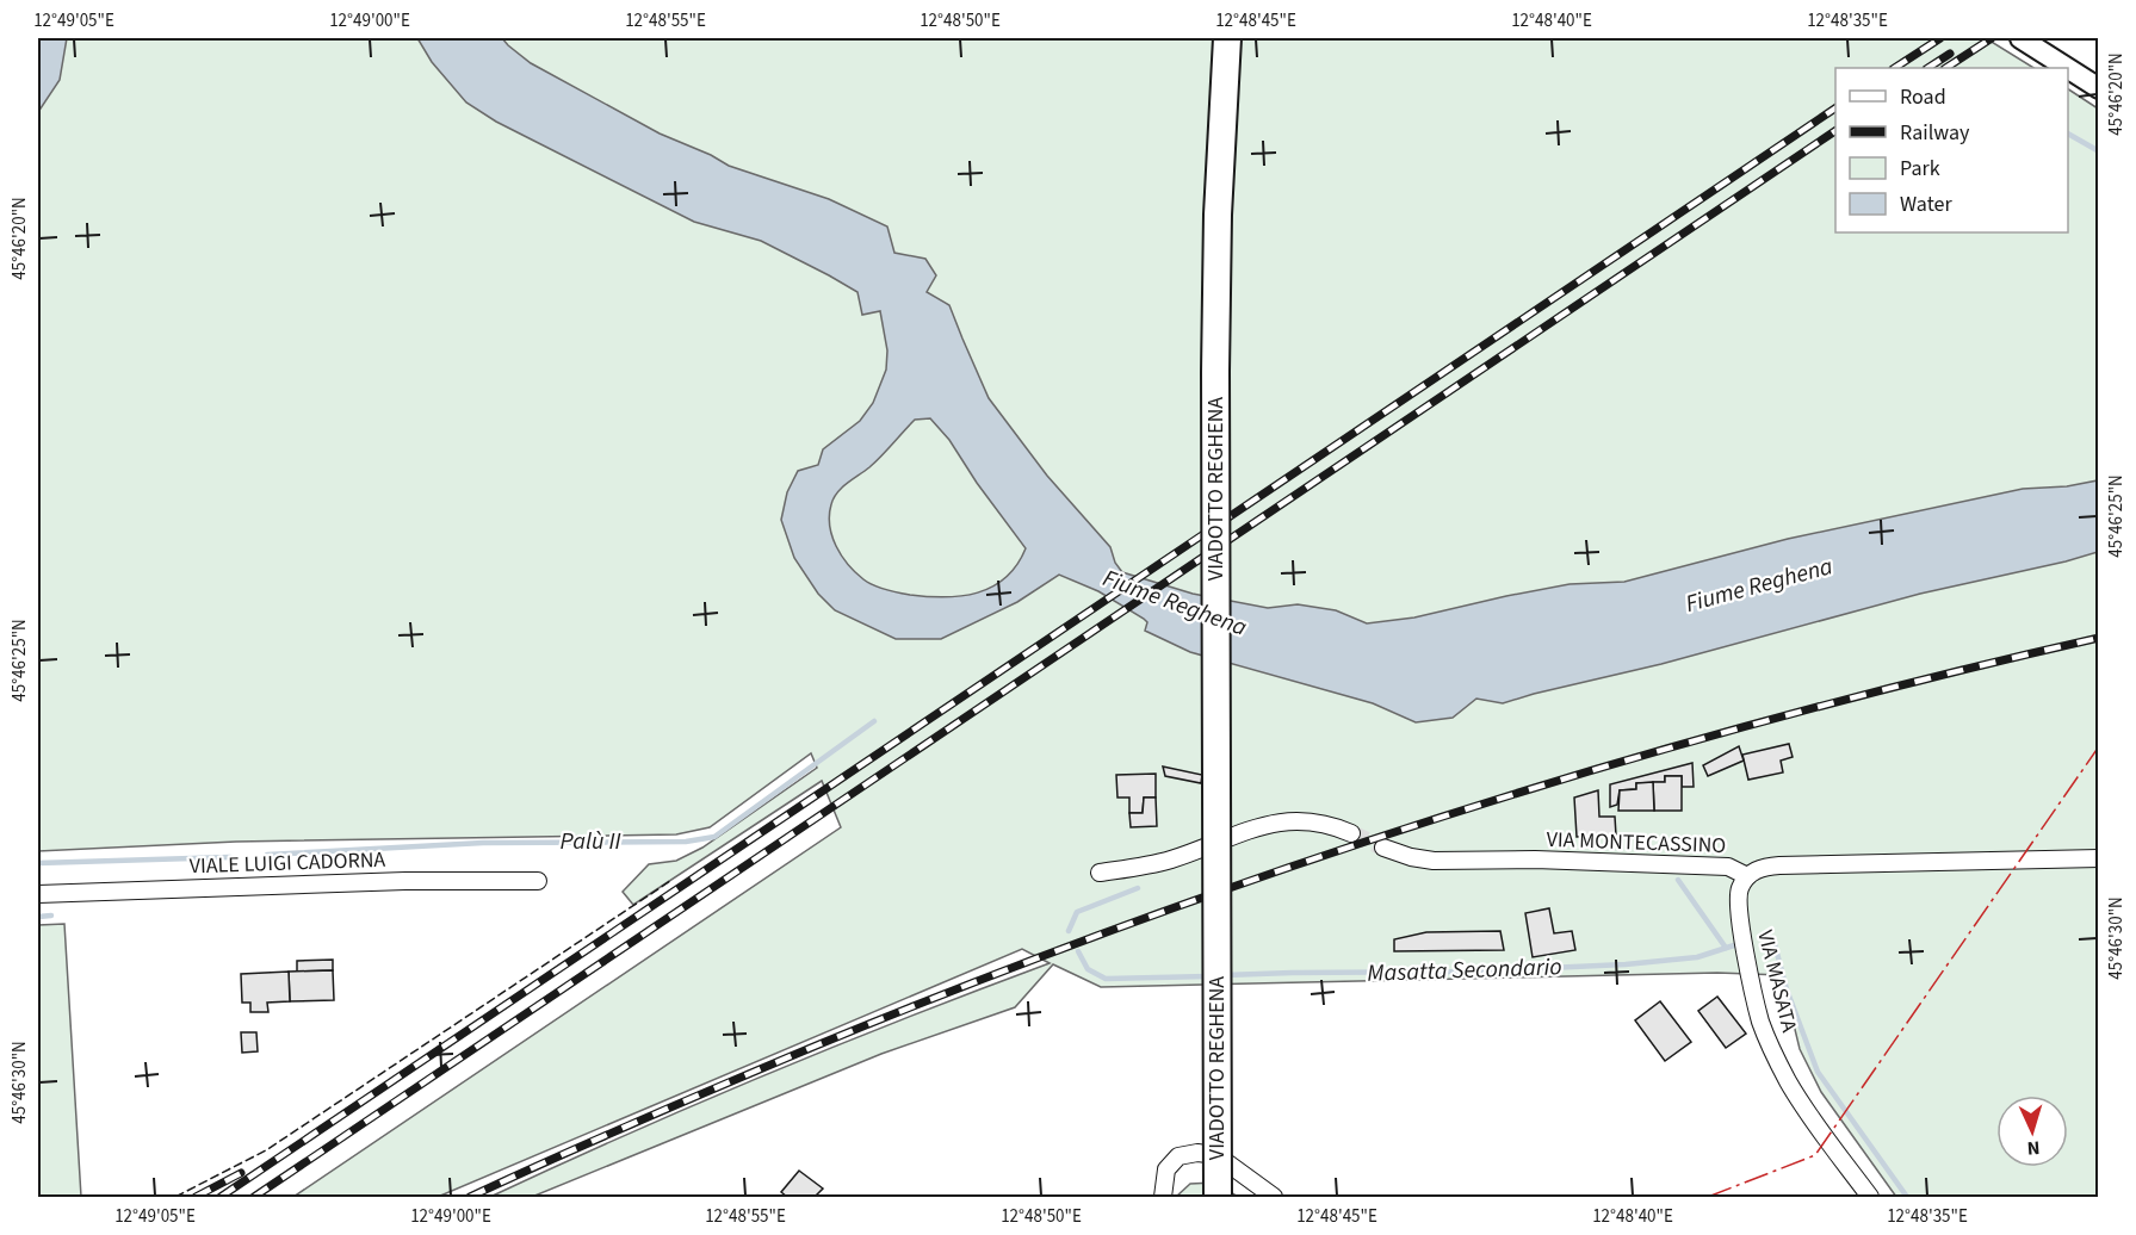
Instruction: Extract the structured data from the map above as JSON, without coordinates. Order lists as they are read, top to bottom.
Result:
{
  "streets": {
    "highway": ["VIADOTTO REGHENA"],
    "street": ["VIA MONTECASSINO", "VIALE LUIGI CADORNA", "VIA MASATA"]
  },
  "crossings": [
    ["VIA MONTECASSINO", "VIA MASATA"]
  ],
  "water": ["Fiume Reghena", "Palù II", "Masatta Secondario"],
  "legend": [
    "Road",
    "Railway",
    "Park",
    "Water"
  ],
  "north": "bottom",
  "coordinates": [
    "12°49'05\"E",
    "12°49'00\"E",
    "12°48'55\"E",
    "12°48'50\"E",
    "12°48'45\"E",
    "12°48'40\"E",
    "12°48'35\"E",
    "45°46'20\"N",
    "45°46'25\"N",
    "45°46'30\"N"
  ]
}
